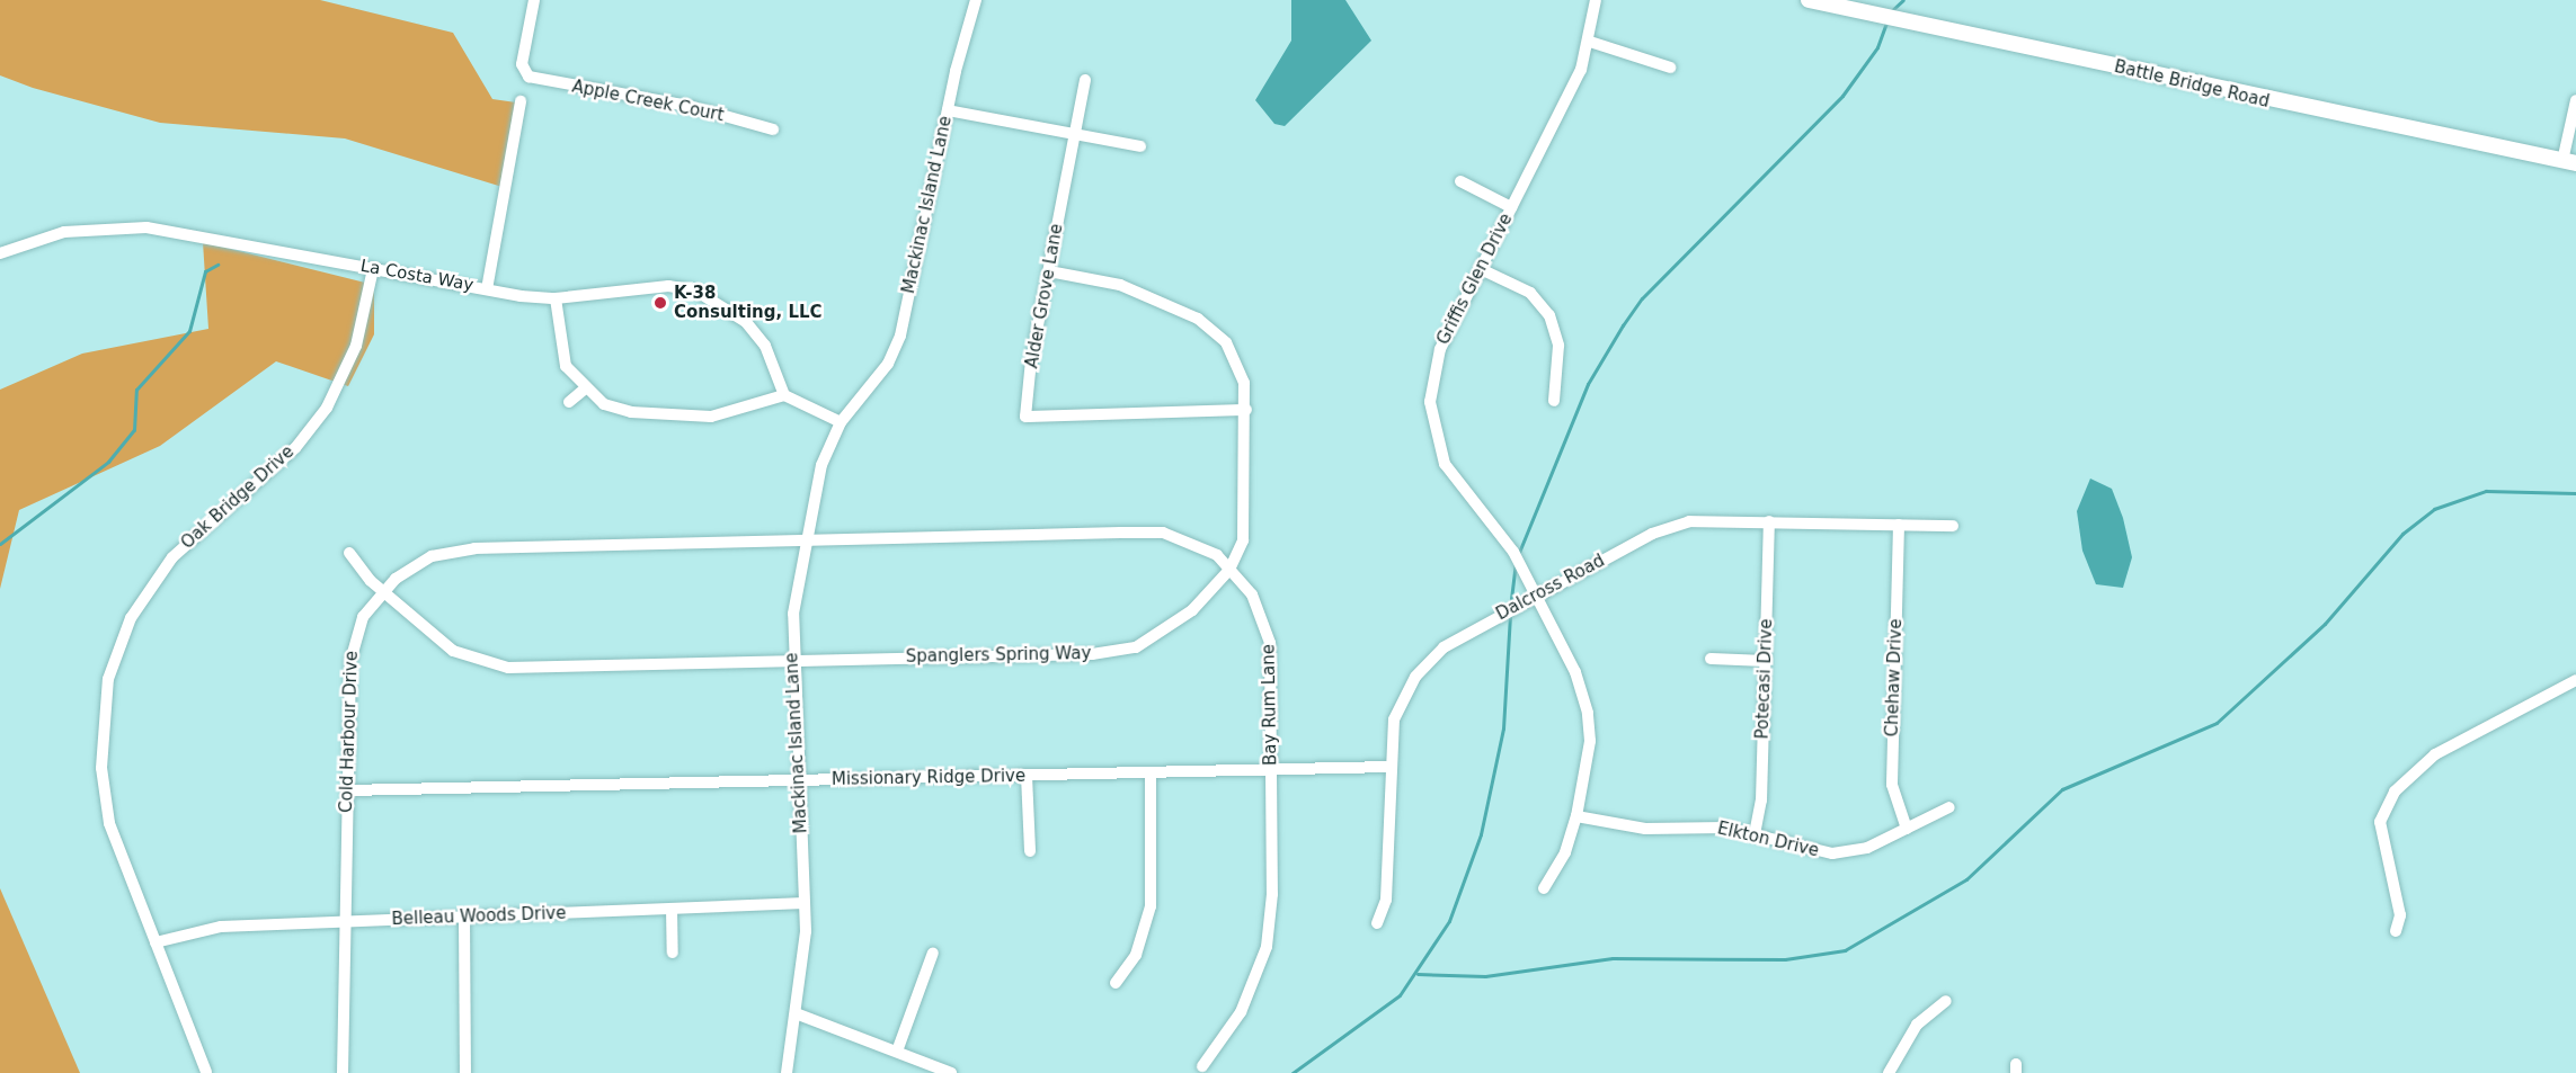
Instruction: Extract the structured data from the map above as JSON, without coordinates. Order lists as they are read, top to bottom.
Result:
{
  "streets": {
    "street": [
      "Battle Bridge Road",
      "Apple Creek Court",
      "Mackinac Island Lane",
      "La Costa Way",
      "Griffis Glen Drive",
      "Alder Grove Lane",
      "Oak Bridge Drive",
      "Dalcross Road",
      "Spanglers Spring Way",
      "Chehaw Drive",
      "Potecasi Drive",
      "Bay Rum Lane",
      "Cold Harbour Drive",
      "Missionary Ridge Drive",
      "Elkton Drive",
      "Belleau Woods Drive"
    ]
  },
  "crossings": [
    ["Mackinac Island Lane", "Spanglers Spring Way"],
    ["Mackinac Island Lane", "Bay Rum Lane"],
    ["Mackinac Island Lane", "Cold Harbour Drive"],
    ["Mackinac Island Lane", "Missionary Ridge Drive"],
    ["Mackinac Island Lane", "Belleau Woods Drive"],
    ["La Costa Way", "Oak Bridge Drive"],
    ["Griffis Glen Drive", "Dalcross Road"],
    ["Griffis Glen Drive", "Elkton Drive"],
    ["Alder Grove Lane", "Spanglers Spring Way"],
    ["Oak Bridge Drive", "Belleau Woods Drive"],
    ["Dalcross Road", "Chehaw Drive"],
    ["Dalcross Road", "Potecasi Drive"],
    ["Dalcross Road", "Missionary Ridge Drive"],
    ["Spanglers Spring Way", "Bay Rum Lane"],
    ["Spanglers Spring Way", "Cold Harbour Drive"],
    ["Chehaw Drive", "Elkton Drive"],
    ["Potecasi Drive", "Elkton Drive"],
    ["Bay Rum Lane", "Cold Harbour Drive"],
    ["Bay Rum Lane", "Missionary Ridge Drive"],
    ["Cold Harbour Drive", "Missionary Ridge Drive"],
    ["Cold Harbour Drive", "Belleau Woods Drive"]
  ],
  "places": ["K-38 Consulting, LLC"]
}
